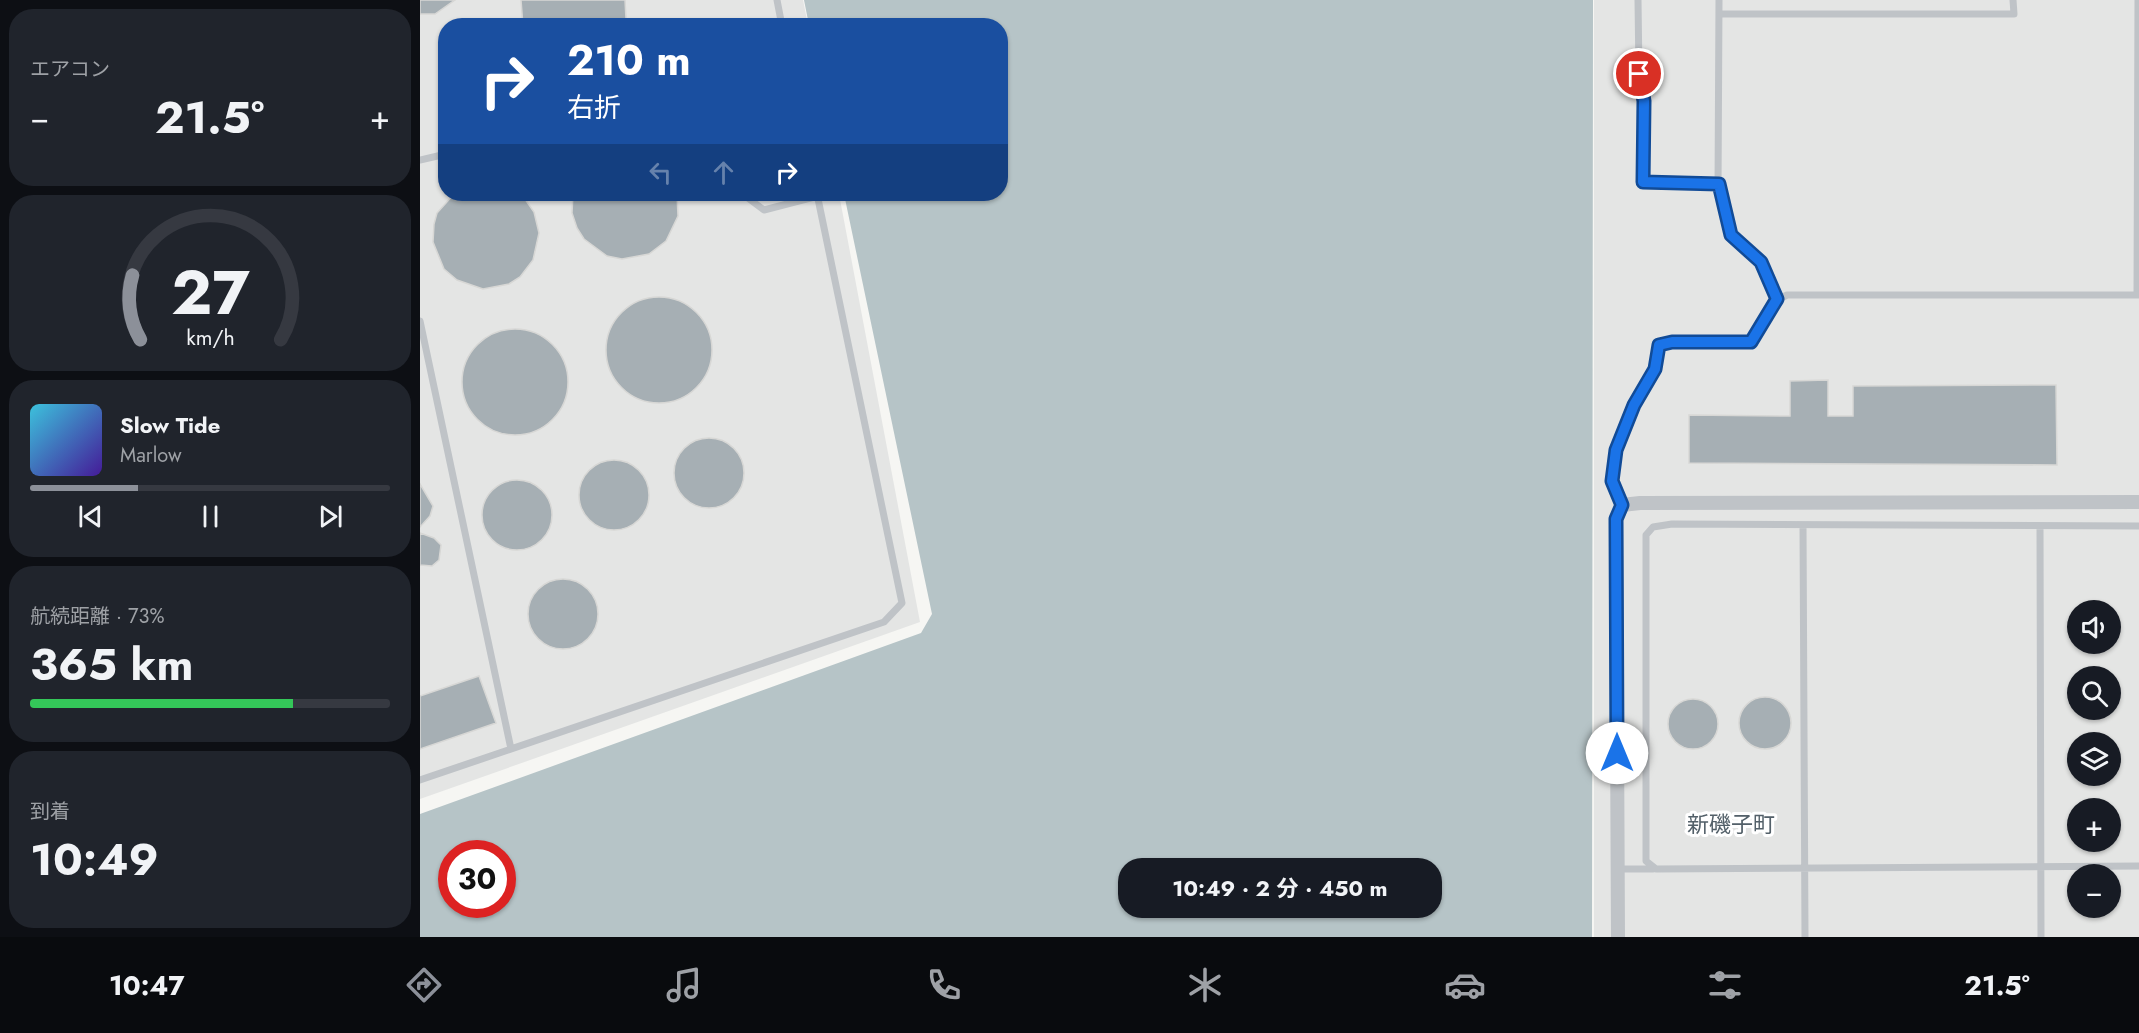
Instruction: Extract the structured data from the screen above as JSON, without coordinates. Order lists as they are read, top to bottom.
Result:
{
  "districts": ["新磯子町"],
  "page": {
    "tile": [
      "エアコン",
      ["航続距離 · 73%", "365 km"],
      ["到着", "10:49"]
    ],
    "turn": ["210 m", "右折"],
    "heat": ["−", "21.5°", "+"],
    "song": ["Slow Tide", "Marlow"],
    "map_buttons": ["+", "−"],
    "limit": "30",
    "trip": "10:49 · 2 分 · 450 m",
    "tabs": ["10:47", "21.5°"],
    "gauge": ["27", "km/h"]
  }
}
